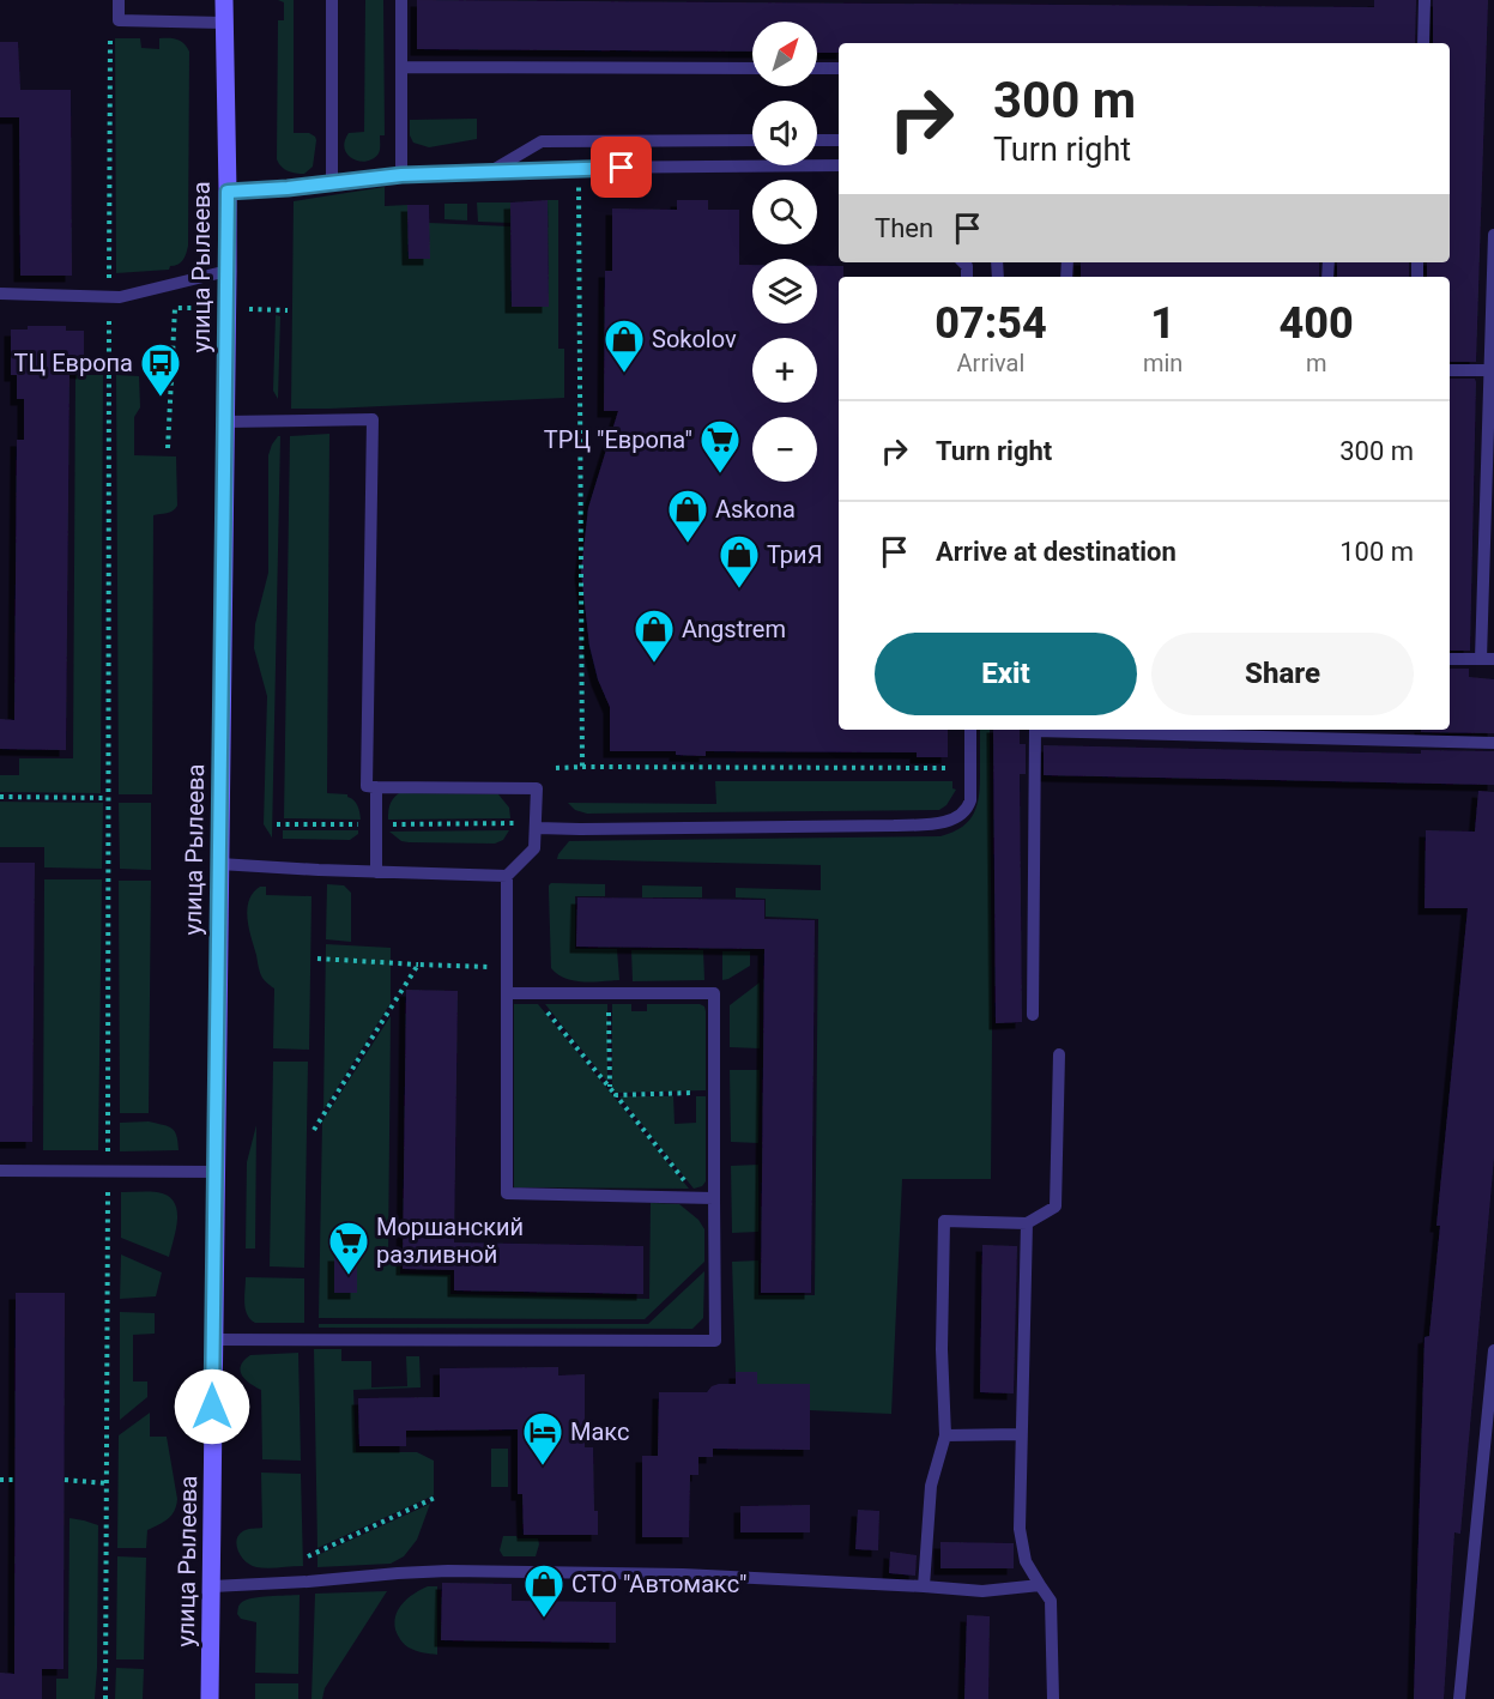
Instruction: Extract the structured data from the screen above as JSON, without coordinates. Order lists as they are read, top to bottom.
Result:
{
  "streets": {
    "main road": ["улица Рылеева"]
  },
  "places": {
    "shop": [
      "Sokolov",
      "Askona",
      "ТриЯ",
      "Angstrem",
      "СТО \"Автомакс\""
    ],
    "bus stop": ["ТЦ Европа"],
    "supermarket": ["ТРЦ \"Европа\"", "Моршанский разливной"],
    "hotel": ["Макс"]
  },
  "north": "top right",
  "page": {
    "map_buttons": ["+", "−"],
    "turn": ["300 m", "Turn right"],
    "then": "Then",
    "eta": [
      "07:54",
      "Arrival",
      "1",
      "min",
      "400",
      "m"
    ],
    "list": [
      {
        "name": "Turn right",
        "value": "300 m"
      },
      {
        "name": "Arrive at destination",
        "value": "100 m"
      }
    ],
    "buttons": ["Exit", "Share"]
  }
}
